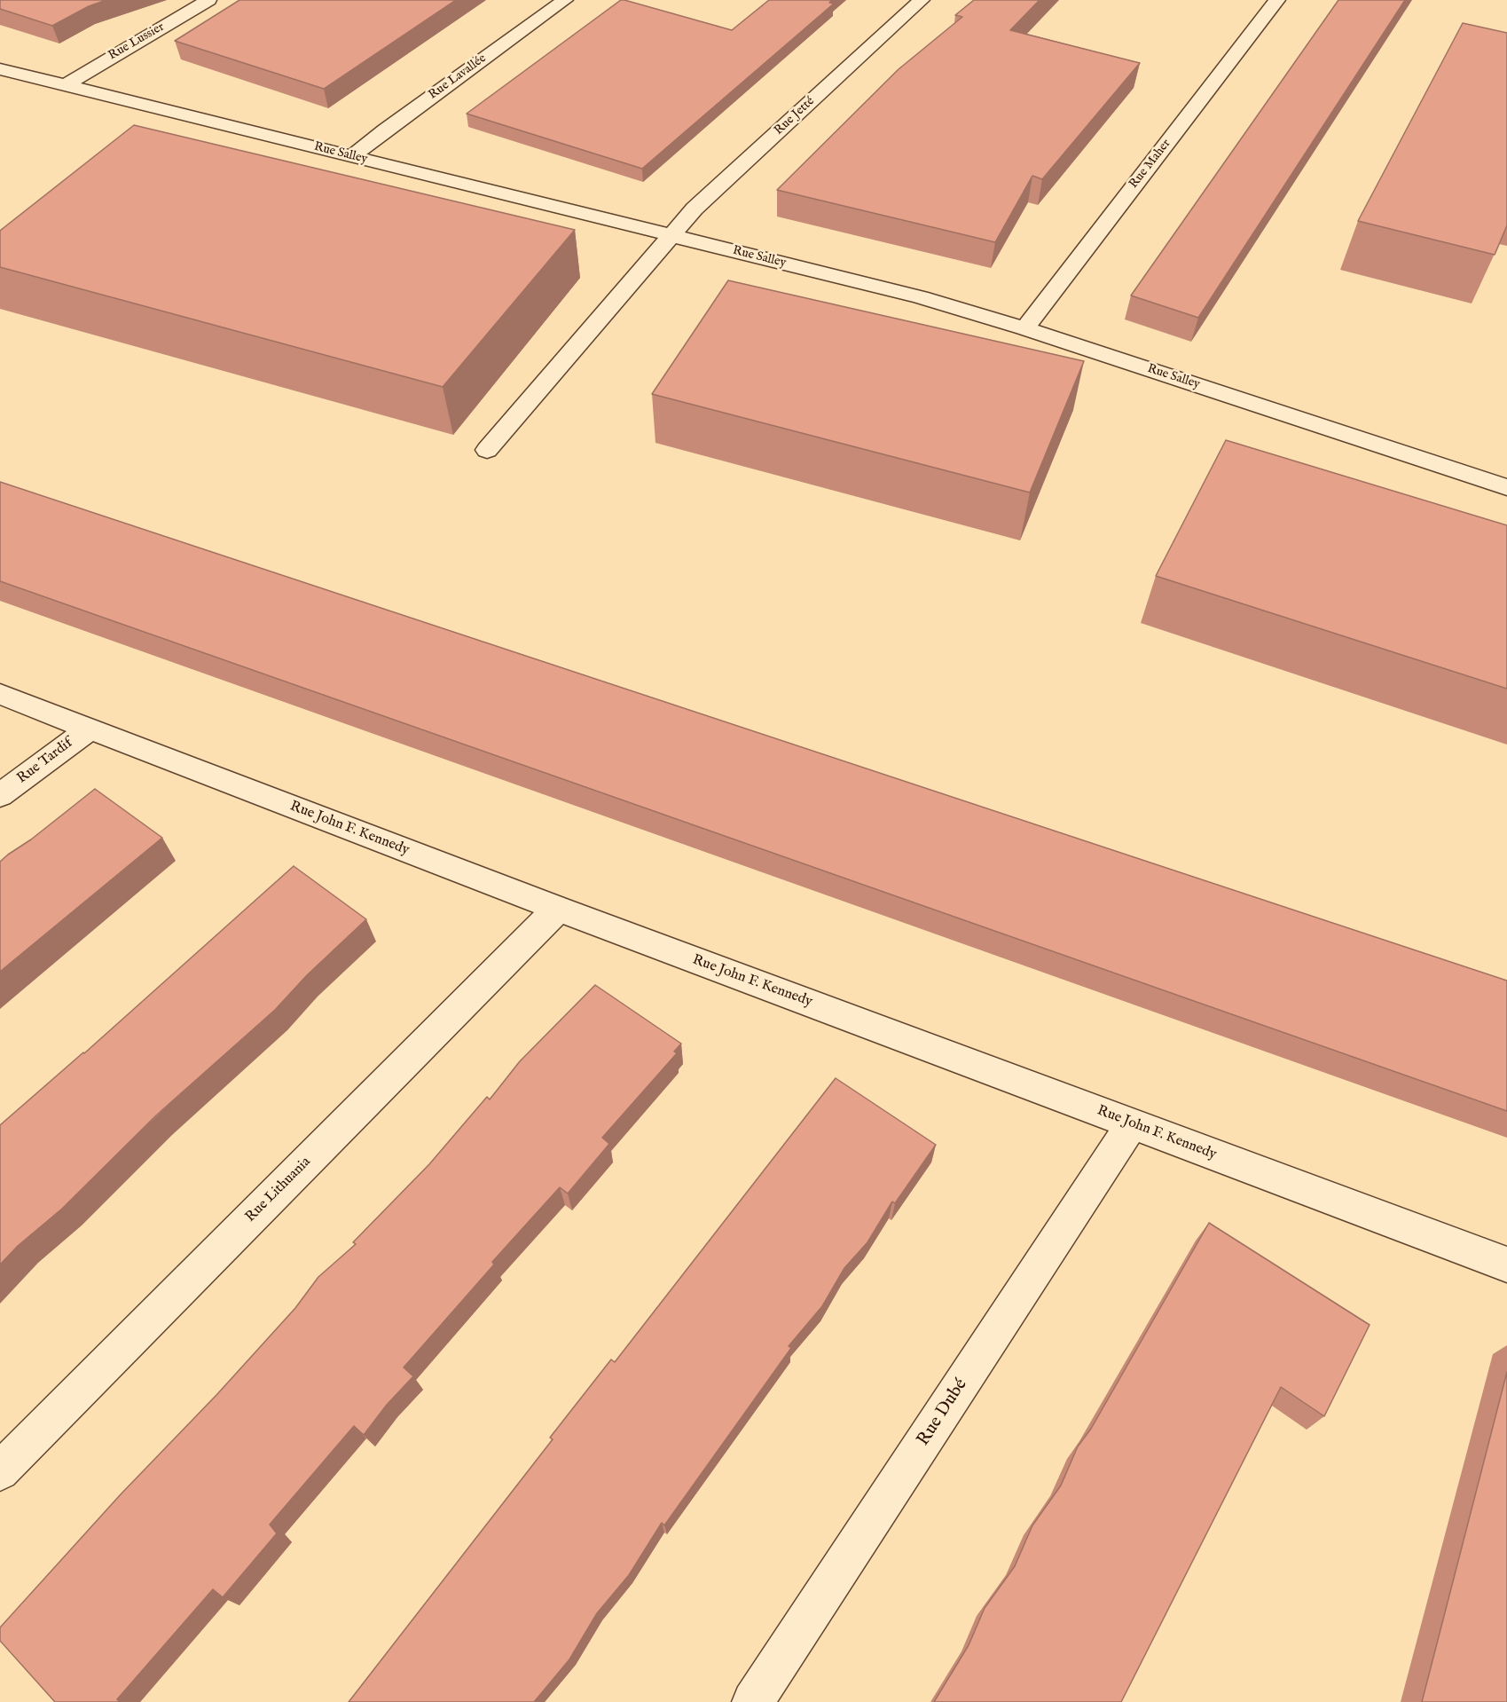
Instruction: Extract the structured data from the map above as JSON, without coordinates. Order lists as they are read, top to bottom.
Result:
{
  "streets": {
    "street": [
      "Rue Lussier",
      "Rue Lavallée",
      "Rue Jetté",
      "Rue Salley",
      "Rue Maher",
      "Rue Tardif",
      "Rue John F. Kennedy",
      "Rue Lithuania",
      "Rue Dubé"
    ]
  },
  "crossings": [
    ["Rue Lussier", "Rue Salley"],
    ["Rue Lavallée", "Rue Salley"],
    ["Rue Jetté", "Rue Salley"],
    ["Rue Salley", "Rue Maher"],
    ["Rue Tardif", "Rue John F. Kennedy"],
    ["Rue John F. Kennedy", "Rue Lithuania"],
    ["Rue John F. Kennedy", "Rue Dubé"]
  ]
}
